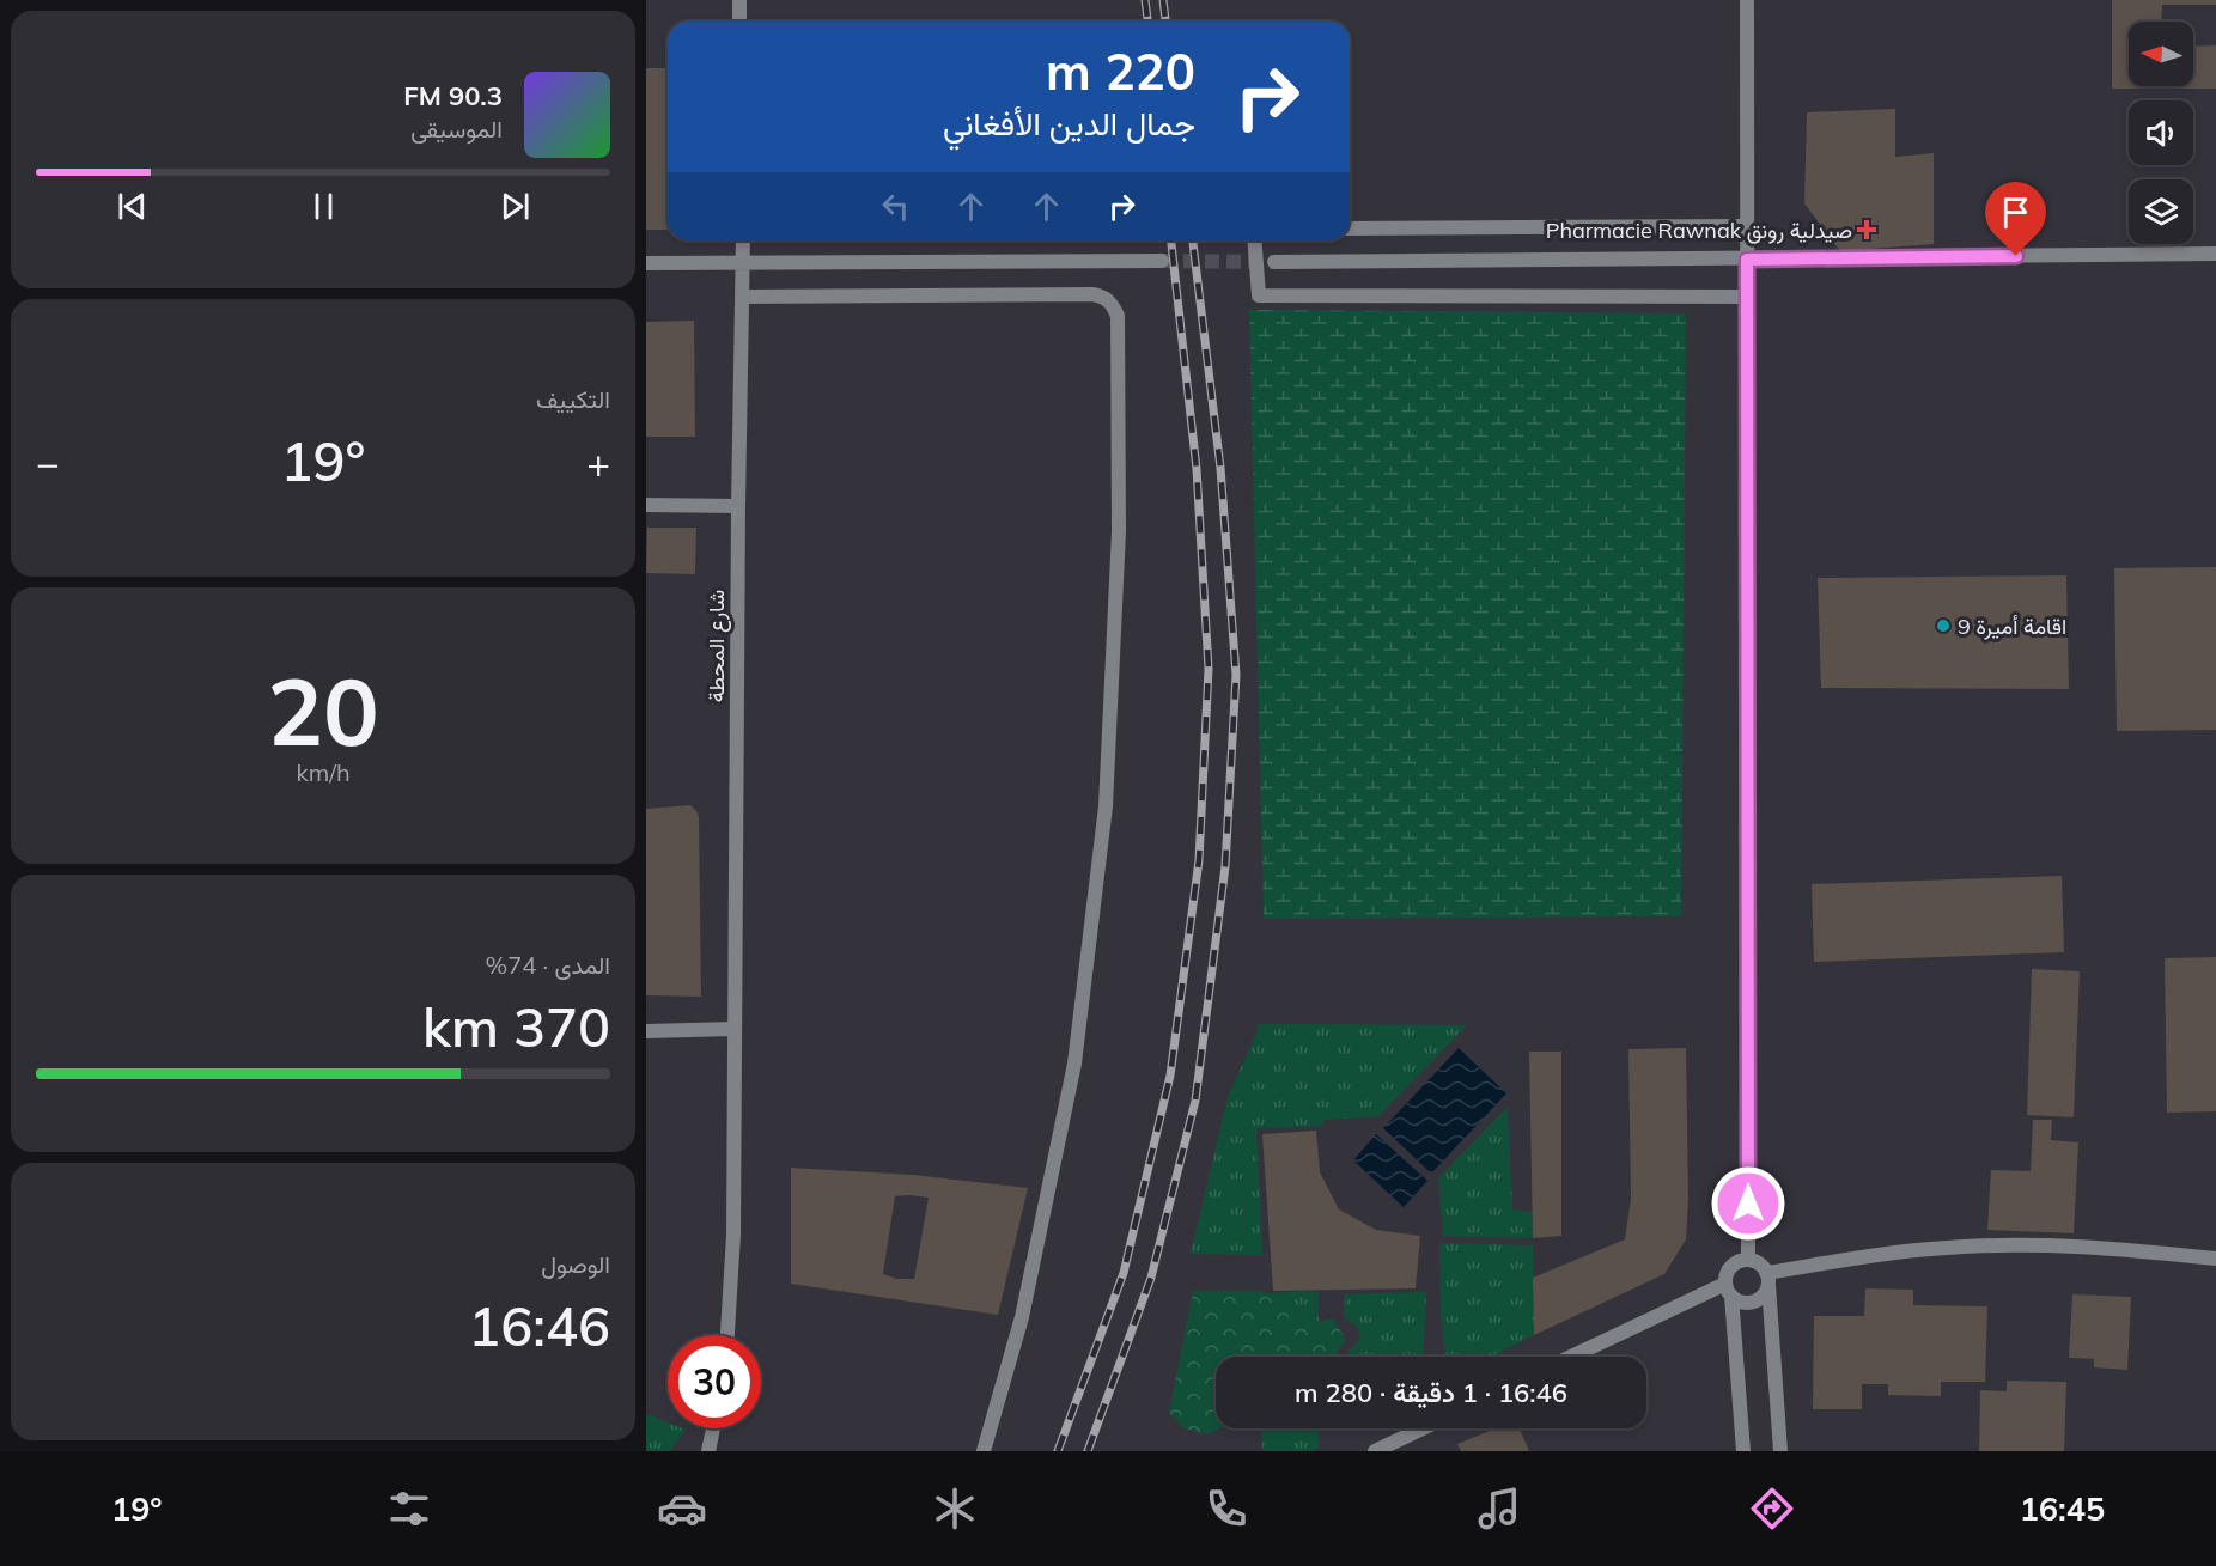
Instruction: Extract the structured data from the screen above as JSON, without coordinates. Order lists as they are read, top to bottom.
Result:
{
  "streets": {
    "street": ["شارع المحطة"]
  },
  "places": {
    "health": ["Pharmacie Rawnak صيدلية رونق"],
    "other": ["اقامة أميرة 9"]
  },
  "north": "left",
  "page": {
    "turn": ["220 m", "جمال الدين الأفغاني"],
    "song": ["90.3 FM", "الموسيقى"],
    "tile": [
      "التكييف",
      ["20", "km/h"],
      ["المدى · 74%", "370 km"],
      ["الوصول", "16:46"]
    ],
    "heat": ["−", "19°", "+"],
    "limit": "30",
    "trip": "16:46 · 1 دقيقة · 280 m",
    "tabs": ["16:45", "19°"]
  }
}
